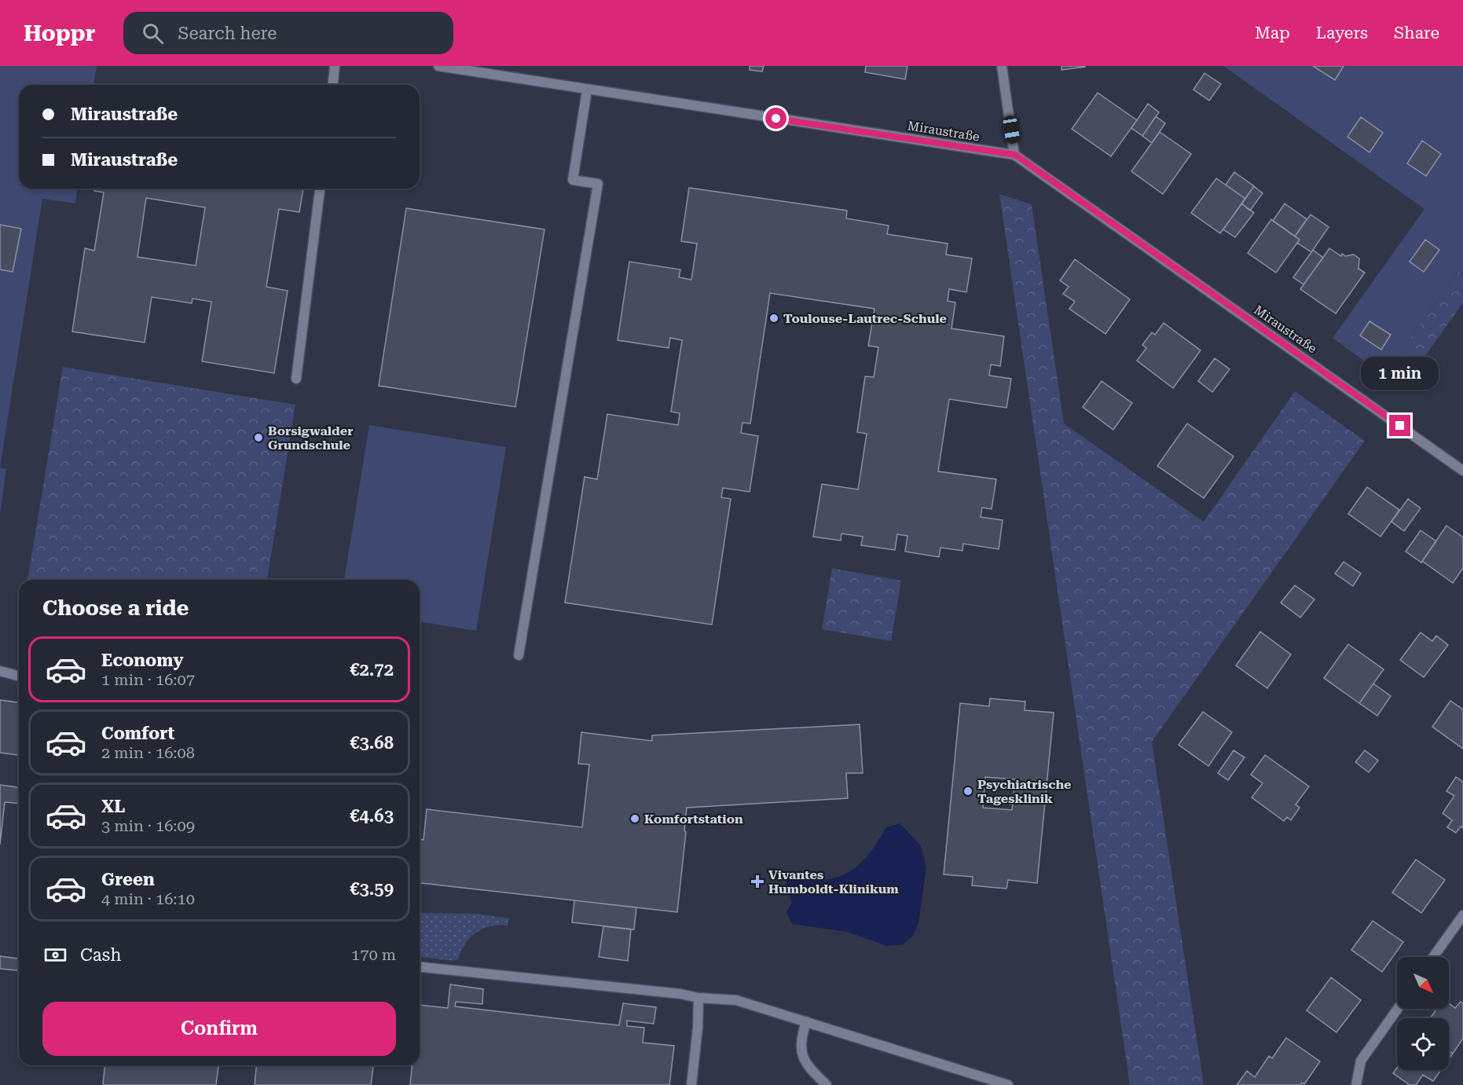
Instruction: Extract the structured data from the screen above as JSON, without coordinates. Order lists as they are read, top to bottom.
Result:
{
  "streets": {
    "street": ["Miraustraße"]
  },
  "places": {
    "other": [
      "Toulouse-Lautrec-Schule",
      "Borsigwalder Grundschule",
      "Psychiatrische Tagesklinik",
      "Komfortstation"
    ],
    "health": ["Vivantes Humboldt-Klinikum"]
  },
  "north": "bottom right",
  "page": {
    "header": "Hoppr",
    "search": "Search here",
    "nav": ["Map", "Layers", "Share"],
    "banner": ["Miraustraße", "Miraustraße"],
    "bubble": "1 min",
    "heading": "Choose a ride",
    "list": [
      {
        "name": "Economy",
        "note": "1 min · 16:07",
        "value": "€2.72"
      },
      {
        "name": "Comfort",
        "note": "2 min · 16:08",
        "value": "€3.68"
      },
      {
        "name": "XL",
        "note": "3 min · 16:09",
        "value": "€4.63"
      },
      {
        "name": "Green",
        "note": "4 min · 16:10",
        "value": "€3.59"
      }
    ],
    "pay": ["Cash", "170 m"],
    "buttons": "Confirm"
  }
}
